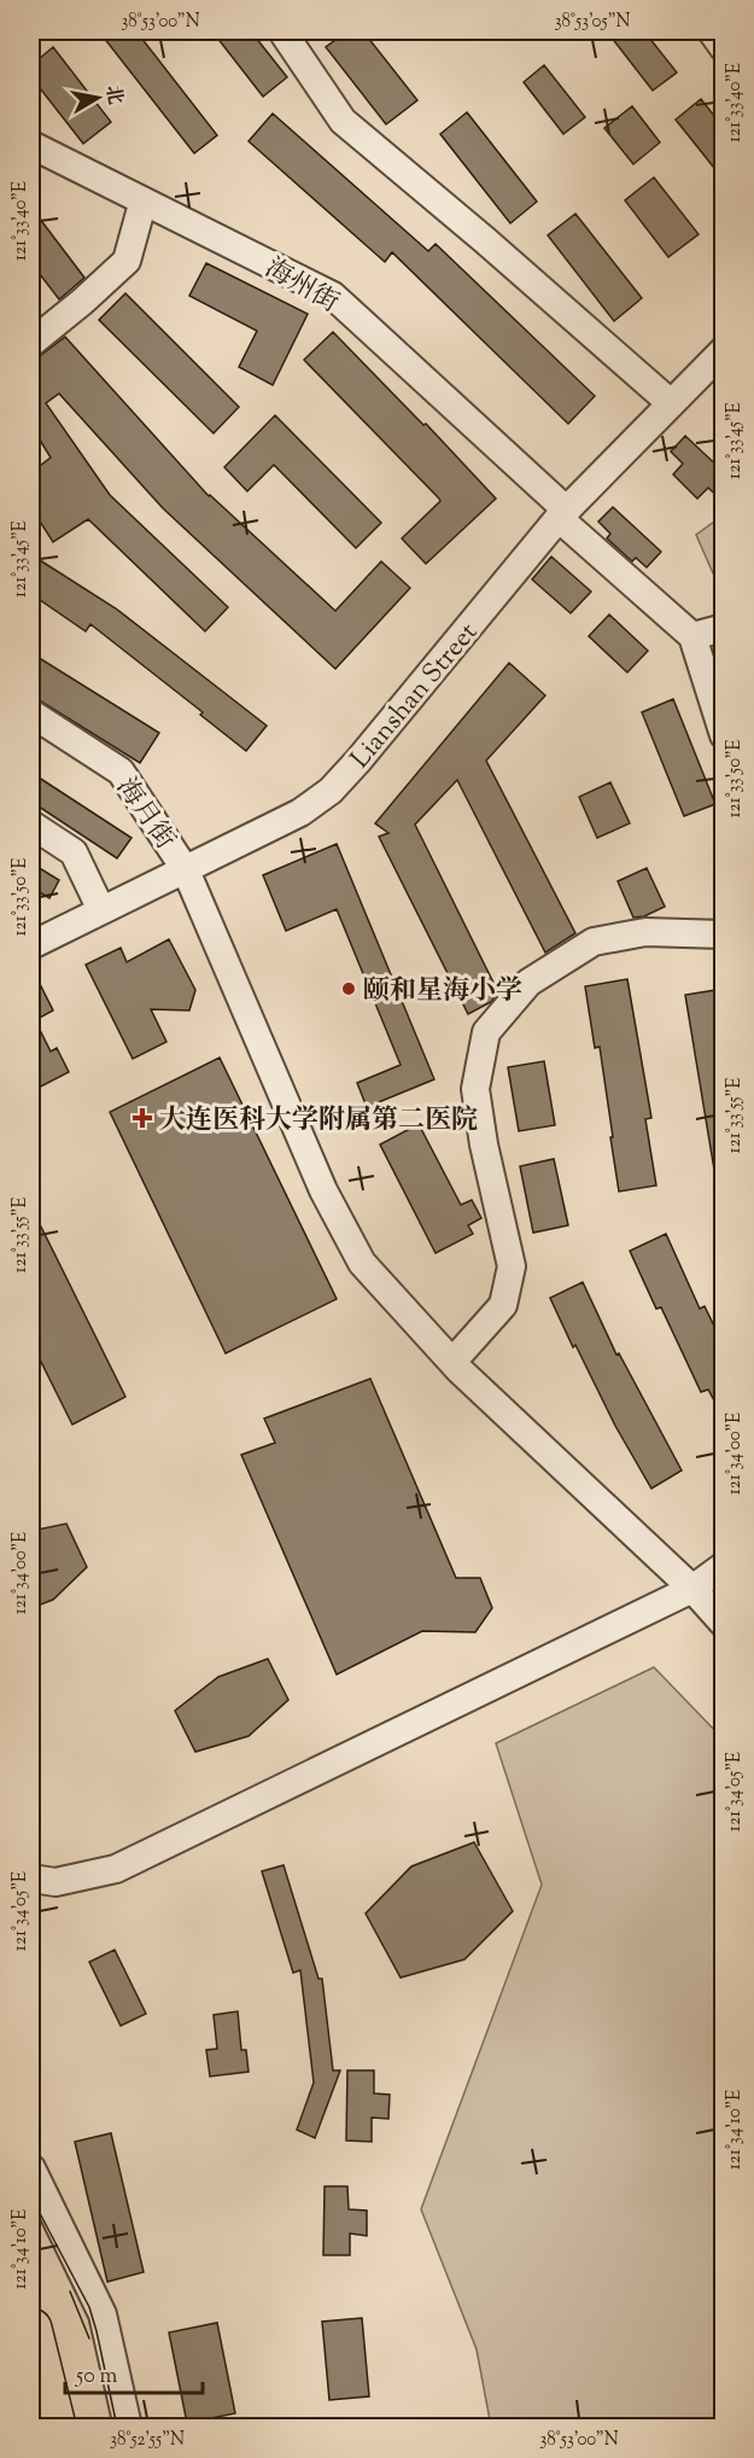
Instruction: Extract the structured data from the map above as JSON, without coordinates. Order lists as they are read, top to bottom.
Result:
{
  "streets": {
    "street": ["海州街", "Lianshan Street", "海月街"]
  },
  "crossings": [
    ["海州街", "Lianshan Street"],
    ["Lianshan Street", "海月街"]
  ],
  "places": {
    "other": ["颐和星海小学"],
    "health": ["大连医科大学附属第二医院"]
  },
  "scale_bar": "50 m",
  "north": "right",
  "coordinates": [
    "38°53'00\"N",
    "38°53'05\"N",
    "121°33'40\"E",
    "121°33'45\"E",
    "121°33'50\"E",
    "121°33'55\"E",
    "121°34'00\"E",
    "121°34'05\"E",
    "121°34'10\"E",
    "38°52'55\"N"
  ]
}
